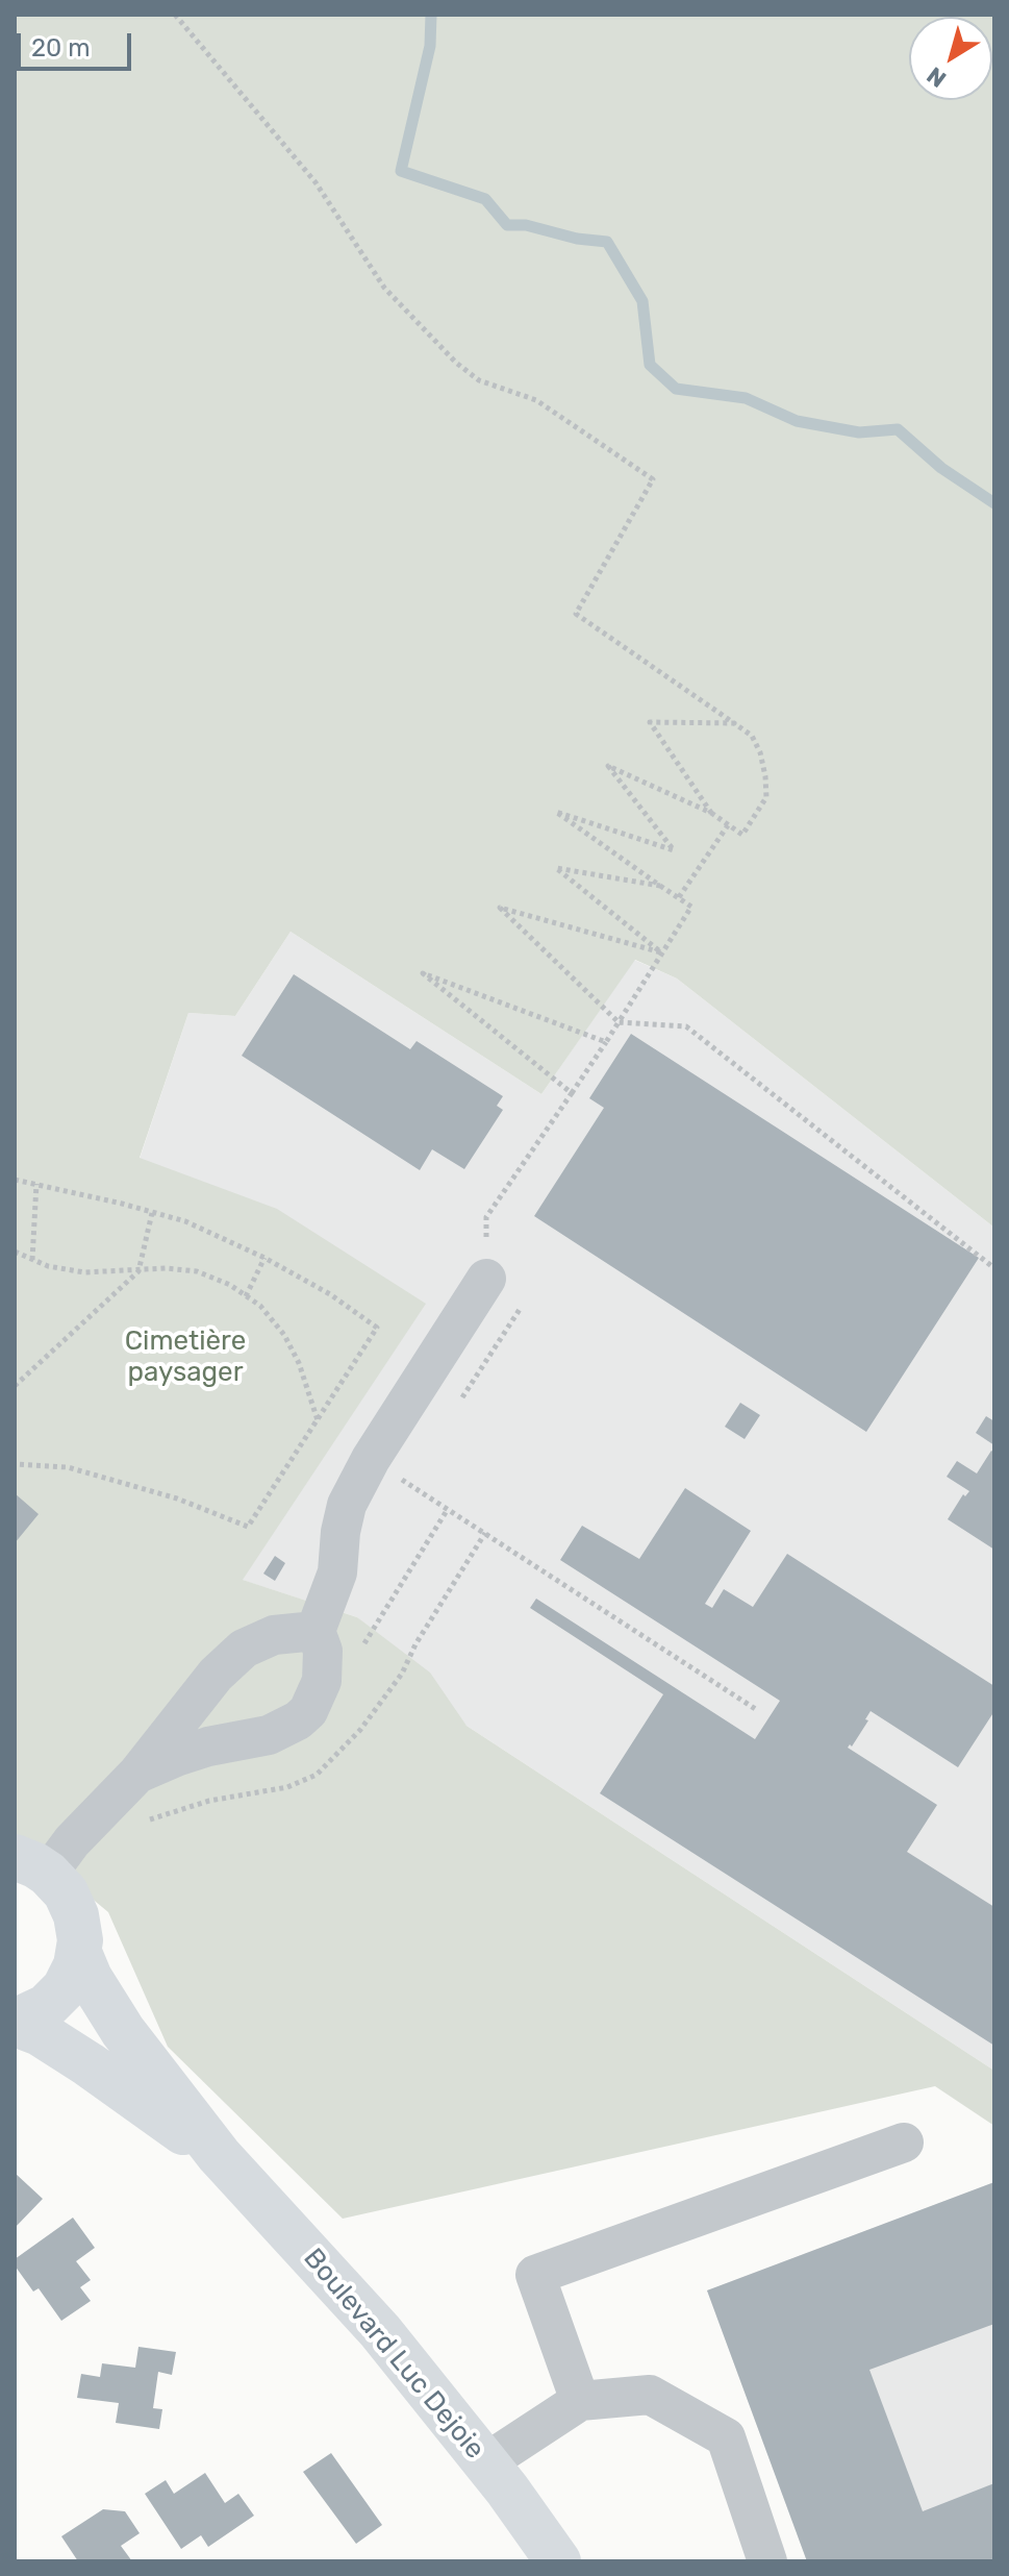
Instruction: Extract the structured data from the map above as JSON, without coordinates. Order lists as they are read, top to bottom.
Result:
{
  "streets": {
    "main road": ["Boulevard Luc Dejoie"]
  },
  "parks": ["Cimetière paysager"],
  "scale_bar": "20 m",
  "north": "bottom left"
}
